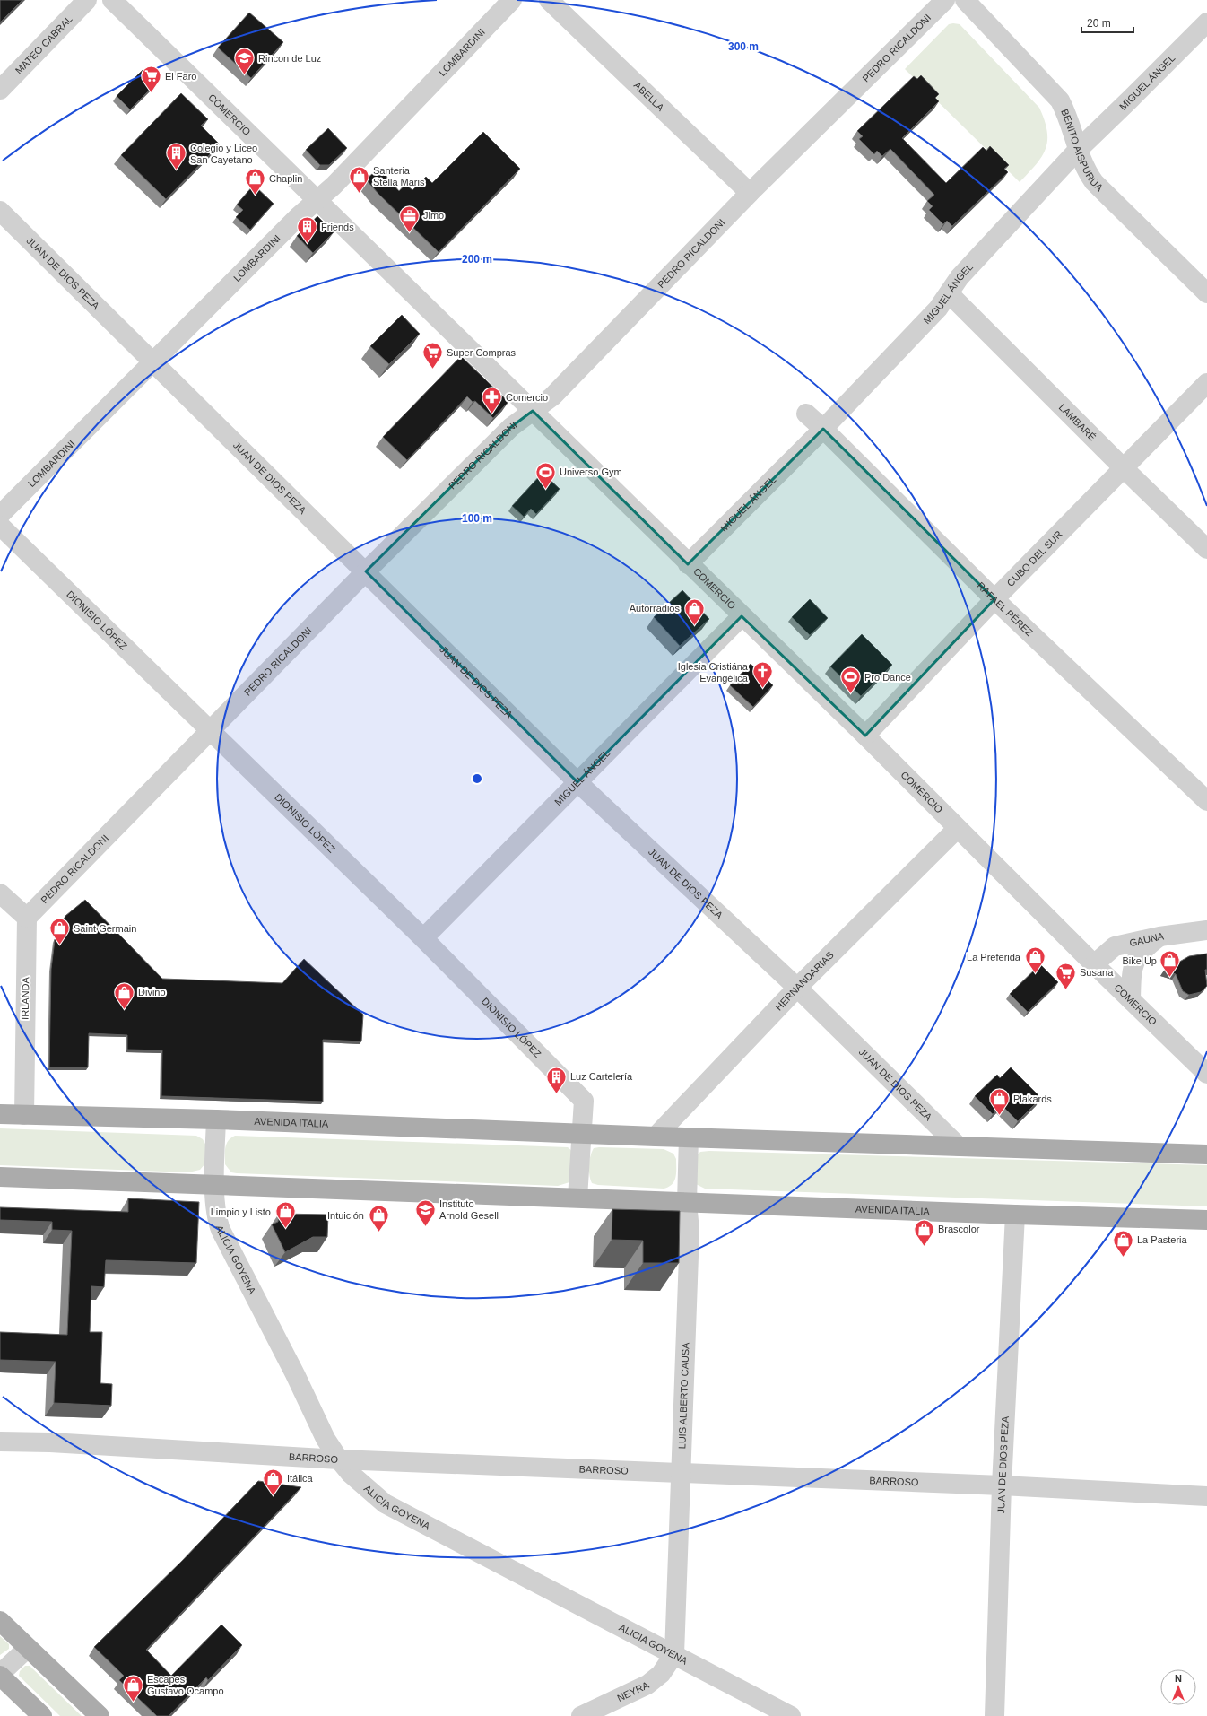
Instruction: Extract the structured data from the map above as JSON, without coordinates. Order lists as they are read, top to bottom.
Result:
{
  "streets": {
    "main road": ["AVENIDA ITALIA"],
    "street": [
      "MATEO CABRAL",
      "PEDRO RICALDONI",
      "LOMBARDINI",
      "MIGUEL ÁNGEL",
      "ABELLA",
      "COMERCIO",
      "BENITO AISPURÚA",
      "JUAN DE DIOS PEZA",
      "LAMBARÉ",
      "CUBO DEL SUR",
      "RAFAEL PÉREZ",
      "DIONISIO LÓPEZ",
      "GAUNA",
      "HERNANDARIAS",
      "IRLANDA",
      "ALICIA GOYENA",
      "LUIS ALBERTO CAUSA",
      "BARROSO",
      "NEYRA"
    ]
  },
  "crossings": [
    ["PEDRO RICALDONI", "ABELLA"],
    ["PEDRO RICALDONI", "COMERCIO"],
    ["PEDRO RICALDONI", "JUAN DE DIOS PEZA"],
    ["PEDRO RICALDONI", "DIONISIO LÓPEZ"],
    ["PEDRO RICALDONI", "IRLANDA"],
    ["LOMBARDINI", "COMERCIO"],
    ["LOMBARDINI", "JUAN DE DIOS PEZA"],
    ["MIGUEL ÁNGEL", "COMERCIO"],
    ["MIGUEL ÁNGEL", "BENITO AISPURÚA"],
    ["MIGUEL ÁNGEL", "JUAN DE DIOS PEZA"],
    ["MIGUEL ÁNGEL", "LAMBARÉ"],
    ["MIGUEL ÁNGEL", "RAFAEL PÉREZ"],
    ["MIGUEL ÁNGEL", "DIONISIO LÓPEZ"],
    ["COMERCIO", "CUBO DEL SUR"],
    ["COMERCIO", "GAUNA"],
    ["COMERCIO", "HERNANDARIAS"],
    ["JUAN DE DIOS PEZA", "HERNANDARIAS"],
    ["JUAN DE DIOS PEZA", "AVENIDA ITALIA"],
    ["JUAN DE DIOS PEZA", "BARROSO"],
    ["LAMBARÉ", "CUBO DEL SUR"],
    ["CUBO DEL SUR", "RAFAEL PÉREZ"],
    ["DIONISIO LÓPEZ", "AVENIDA ITALIA"],
    ["HERNANDARIAS", "AVENIDA ITALIA"],
    ["IRLANDA", "AVENIDA ITALIA"],
    ["AVENIDA ITALIA", "ALICIA GOYENA"],
    ["AVENIDA ITALIA", "LUIS ALBERTO CAUSA"],
    ["ALICIA GOYENA", "LUIS ALBERTO CAUSA"],
    ["ALICIA GOYENA", "BARROSO"],
    ["ALICIA GOYENA", "NEYRA"],
    ["LUIS ALBERTO CAUSA", "BARROSO"],
    ["LUIS ALBERTO CAUSA", "NEYRA"]
  ],
  "places": {
    "school or university": ["Rincon de Luz", "Instituto Arnold Gesell"],
    "supermarket": ["El Faro", "Super Compras", "Susana"],
    "building": ["Colegio y Liceo San Cayetano", "Friends", "Luz Cartelería"],
    "shop": [
      "Santeria Stella Maris",
      "Chaplin",
      "Autorradios",
      "Saint Germain",
      "La Preferida",
      "Bike Up",
      "Divino",
      "Plakards",
      "Limpio y Listo",
      "Intuición",
      "Brascolor",
      "La Pasteria",
      "Itálica",
      "Escapes Gustavo Ocampo"
    ],
    "office": ["Jimo"],
    "pharmacy": ["Comercio"],
    "sports": ["Universo Gym", "Pro Dance"],
    "church": ["Iglesia Cristiána Evangélica"]
  },
  "scale_bar": "20 m",
  "north": "top",
  "rings": ["300 m", "200 m", "100 m"]
}
